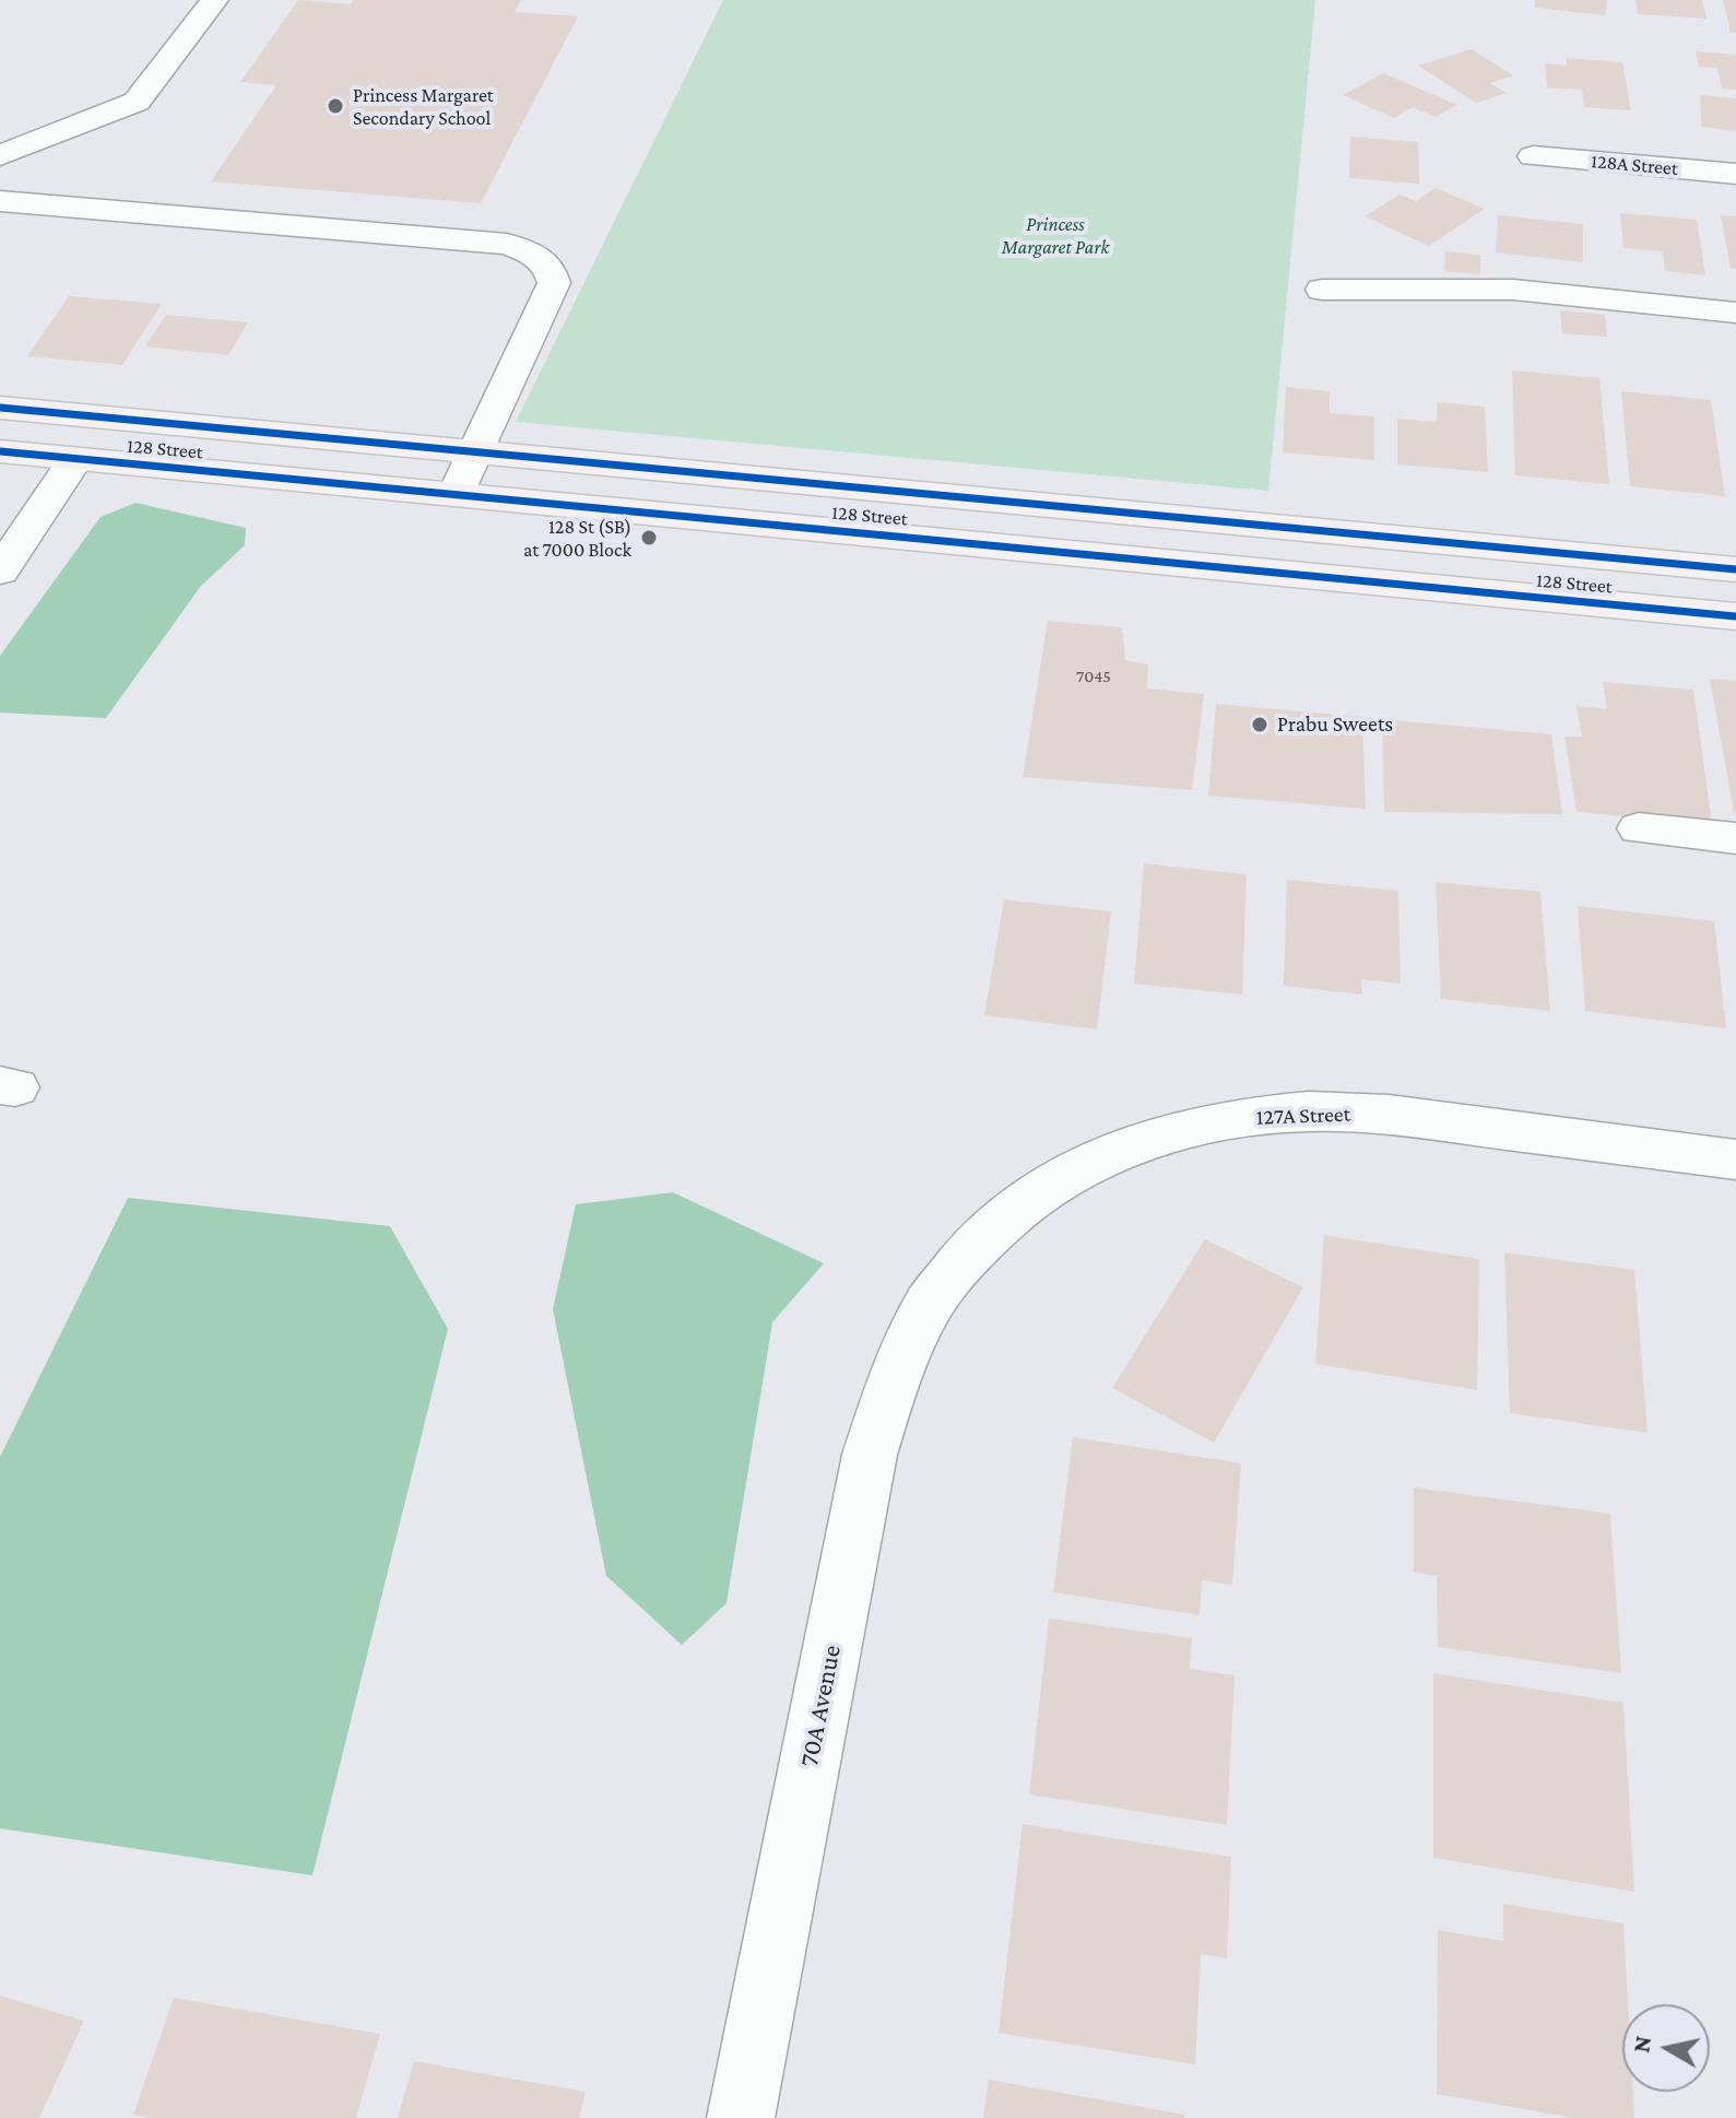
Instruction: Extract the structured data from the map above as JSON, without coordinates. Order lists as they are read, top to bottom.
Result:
{
  "streets": {
    "main road": ["128 Street"],
    "street": ["128A Street", "127A Street", "70A Avenue"]
  },
  "crossings": [
    ["127A Street", "70A Avenue"]
  ],
  "parks": ["Princess Margaret Park"],
  "places": ["Princess Margaret Secondary School", "128 St (SB) at 7000 Block", "Prabu Sweets"],
  "house_numbers": ["7045"],
  "north": "left"
}
